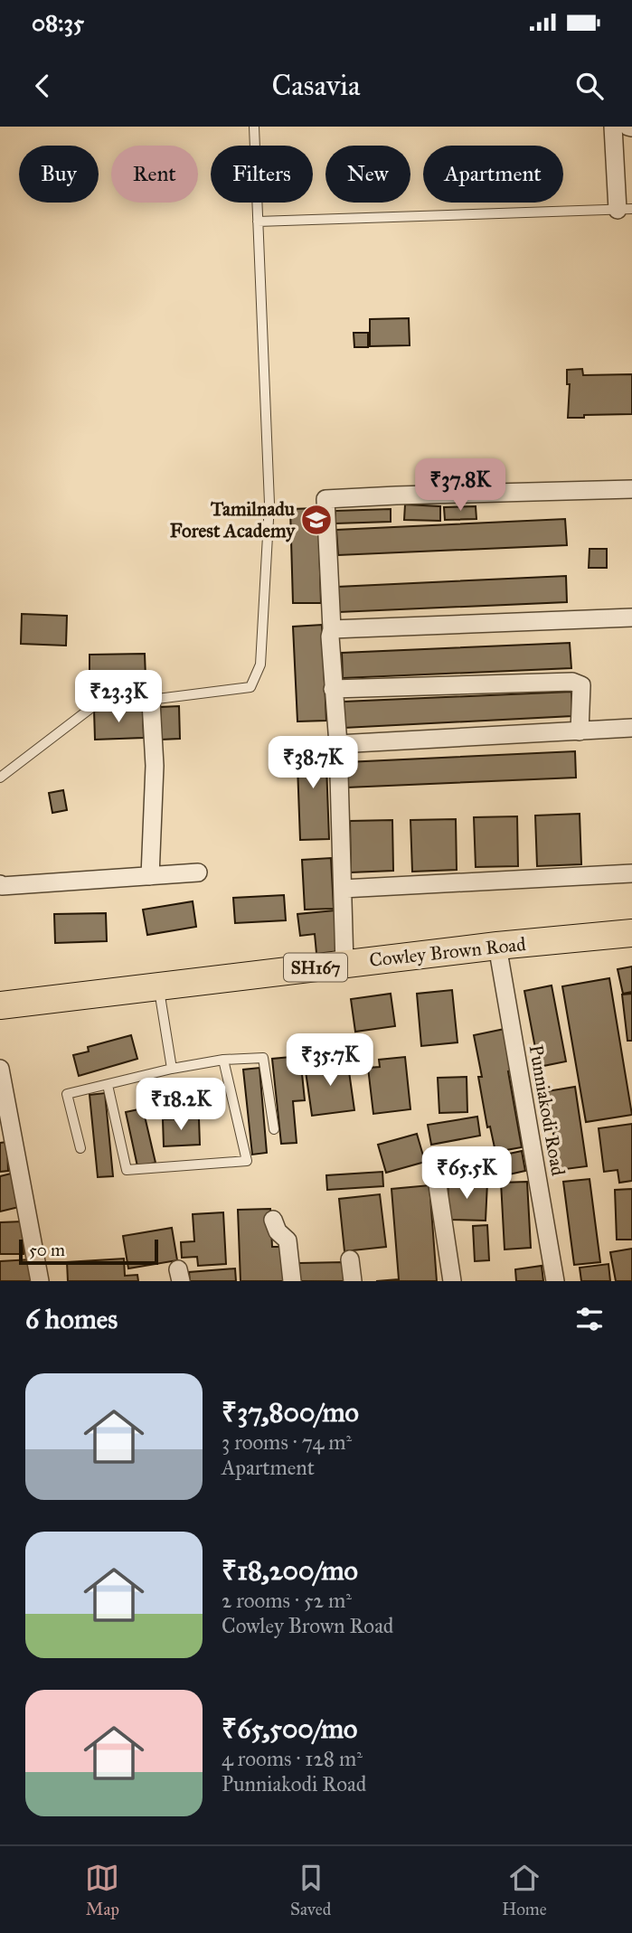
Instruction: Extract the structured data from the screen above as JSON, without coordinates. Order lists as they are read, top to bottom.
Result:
{
  "streets": {
    "main road": ["Cowley Brown Road", "SH167"],
    "street": ["Punniakodi Road"]
  },
  "crossings": [
    ["Cowley Brown Road", "Punniakodi Road"]
  ],
  "places": {
    "school or university": ["Tamilnadu Forest Academy"]
  },
  "scale_bar": "50 m",
  "page": {
    "status": "08:35",
    "header": "Casavia",
    "chip": [
      "Buy",
      "Rent",
      "Filters",
      "New",
      "Apartment"
    ],
    "price": [
      "₹37.8K",
      "₹23.3K",
      "₹38.7K",
      "₹35.7K",
      "₹18.2K",
      "₹65.5K"
    ],
    "scale": "50 m",
    "heading": "6 homes",
    "list": [
      {
        "name": "₹37,800/mo",
        "note": "3 rooms · 74 m² · Apartment"
      },
      {
        "name": "₹18,200/mo",
        "note": "2 rooms · 52 m² · Cowley Brown Road"
      },
      {
        "name": "₹65,500/mo",
        "note": "4 rooms · 128 m² · Punniakodi Road"
      }
    ],
    "tabs": ["Map", "Saved", "Home"]
  }
}
